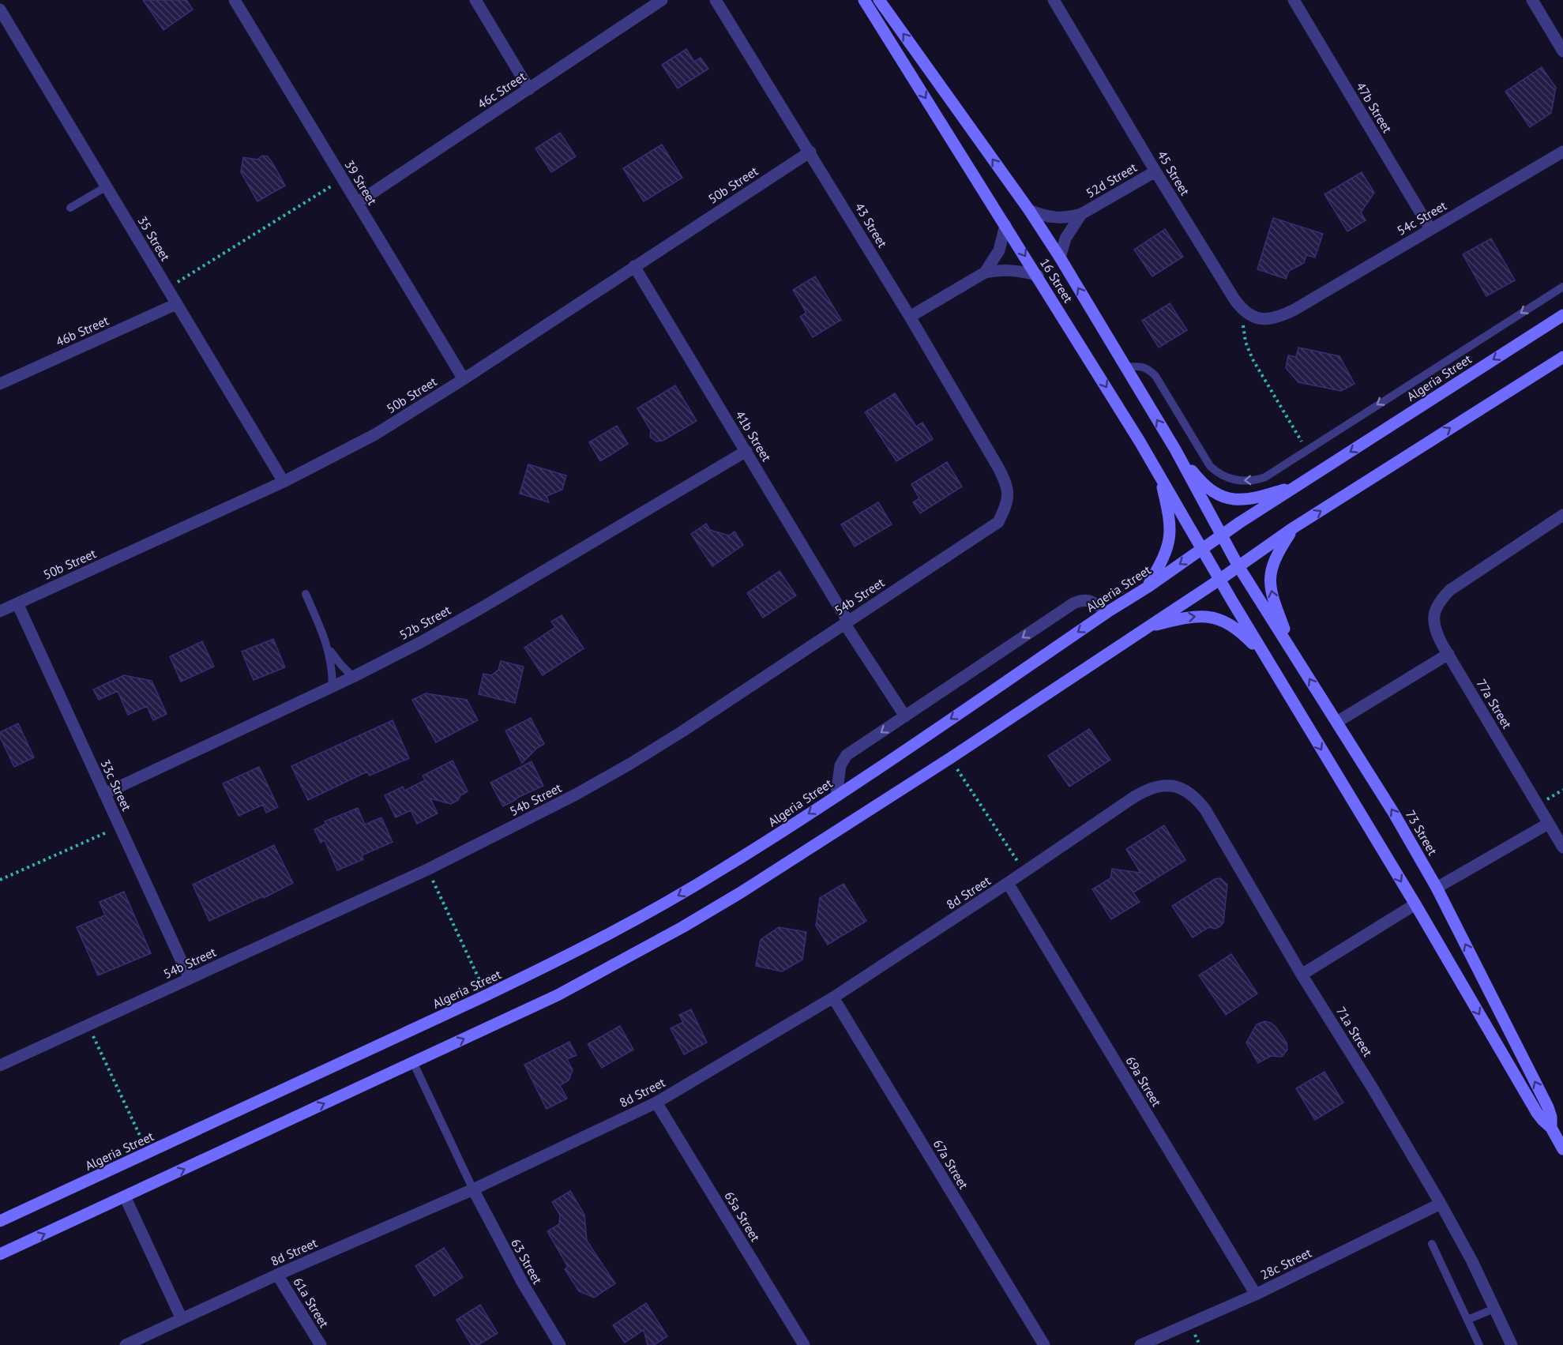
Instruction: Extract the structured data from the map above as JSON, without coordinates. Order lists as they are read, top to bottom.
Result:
{
  "streets": {
    "main road": ["16 Street", "Algeria Street", "73 Street"],
    "street": [
      "46c Street",
      "47b Street",
      "45 Street",
      "52d Street",
      "39 Street",
      "50b Street",
      "54c Street",
      "43 Street",
      "35 Street",
      "46b Street",
      "41b Street",
      "54b Street",
      "52b Street",
      "77a Street",
      "33c Street",
      "8d Street",
      "71a Street",
      "69a Street",
      "67a Street",
      "65a Street",
      "63 Street",
      "28c Street",
      "61a Street"
    ]
  },
  "crossings": [
    ["46c Street", "39 Street"],
    ["47b Street", "54c Street"],
    ["45 Street", "52d Street"],
    ["45 Street", "54c Street"],
    ["52d Street", "16 Street"],
    ["39 Street", "50b Street"],
    ["50b Street", "43 Street"],
    ["50b Street", "35 Street"],
    ["50b Street", "41b Street"],
    ["50b Street", "33c Street"],
    ["43 Street", "54b Street"],
    ["35 Street", "46b Street"],
    ["16 Street", "Algeria Street"],
    ["16 Street", "73 Street"],
    ["41b Street", "54b Street"],
    ["41b Street", "52b Street"],
    ["54b Street", "33c Street"],
    ["52b Street", "33c Street"],
    ["8d Street", "71a Street"],
    ["8d Street", "69a Street"],
    ["8d Street", "67a Street"],
    ["8d Street", "65a Street"],
    ["8d Street", "63 Street"],
    ["8d Street", "61a Street"],
    ["71a Street", "28c Street"],
    ["69a Street", "28c Street"]
  ]
}
